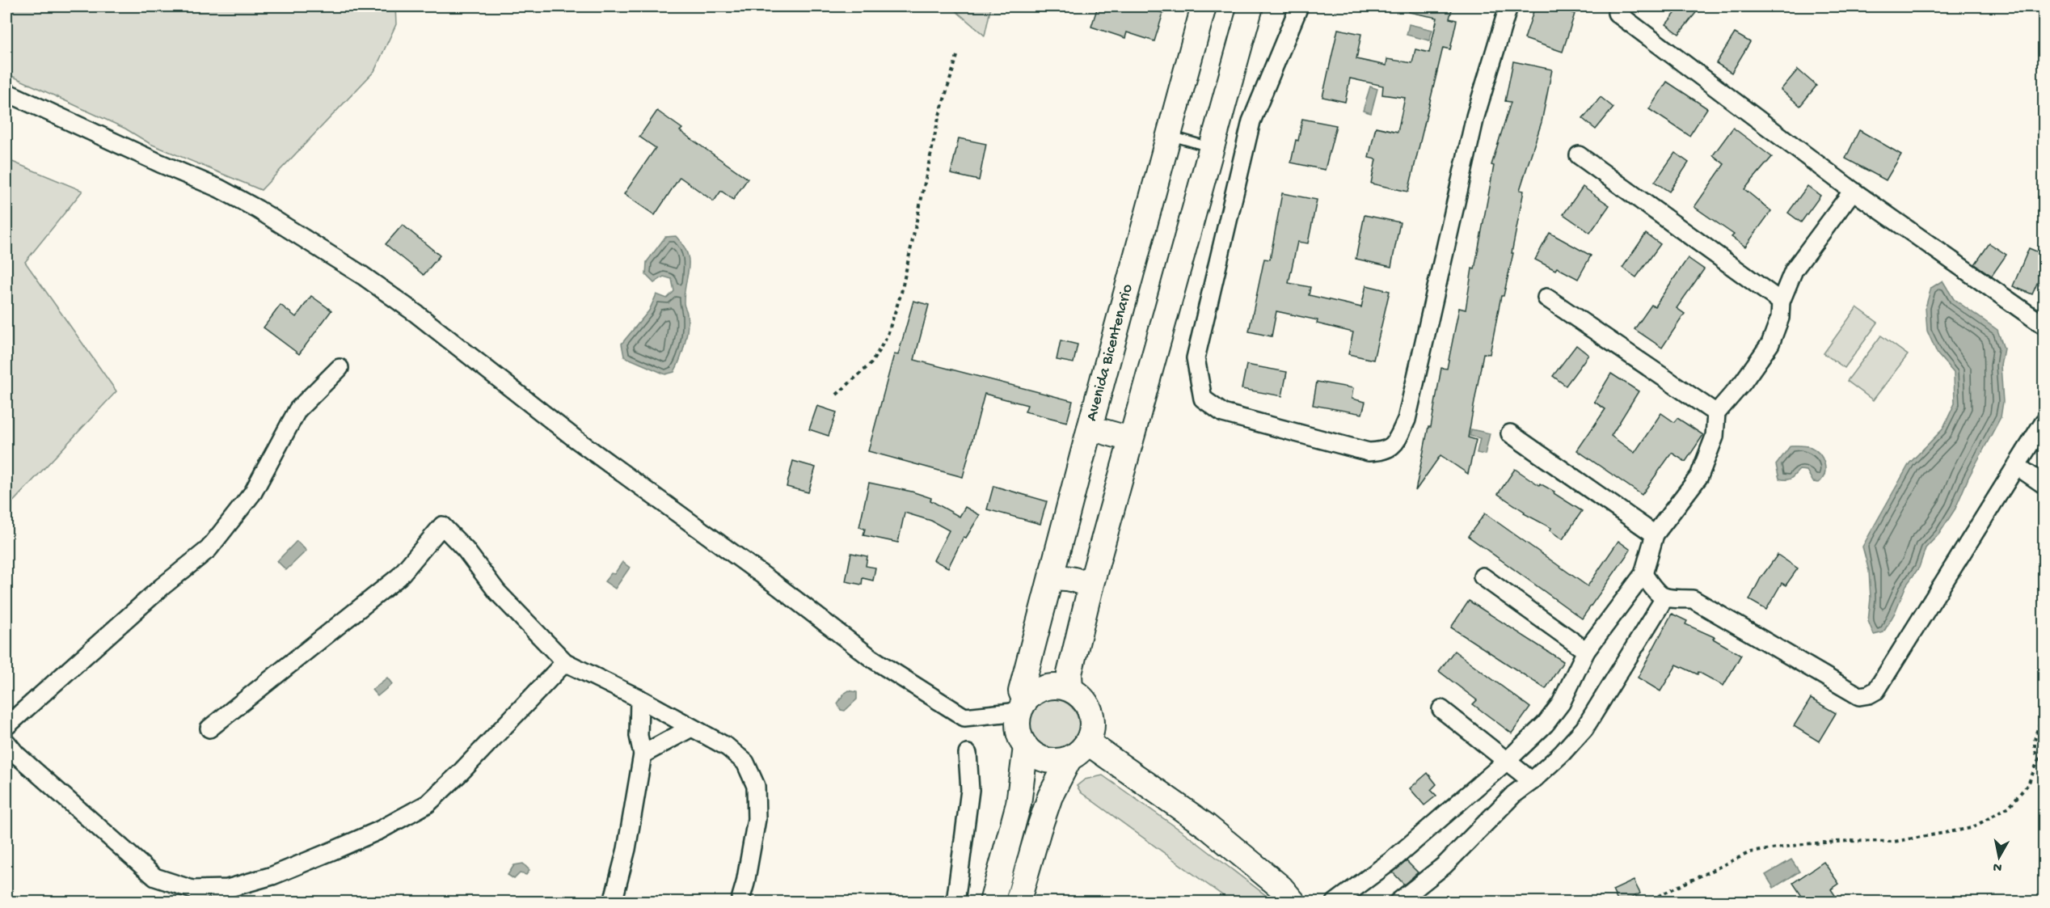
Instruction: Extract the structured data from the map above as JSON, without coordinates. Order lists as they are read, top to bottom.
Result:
{
  "streets": {
    "street": ["Avenida Bicentenario"]
  },
  "north": "bottom"
}
